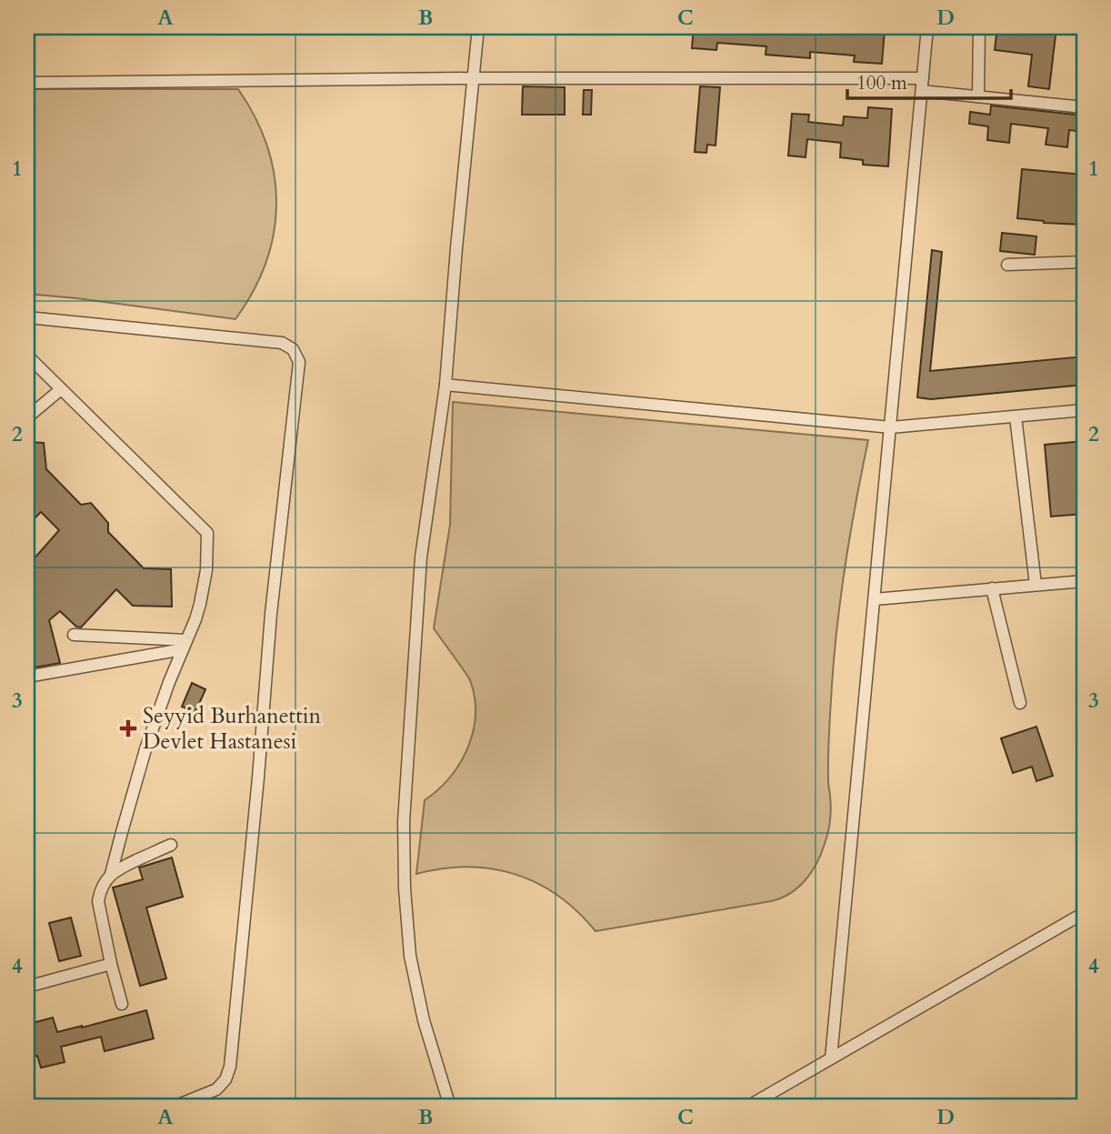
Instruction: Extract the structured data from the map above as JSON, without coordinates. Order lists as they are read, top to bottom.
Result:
{
  "places": {
    "health": ["Seyyid Burhanettin Devlet Hastanesi"]
  },
  "scale_bar": "100 m",
  "grid": {
    "columns": [
      "A",
      "B",
      "C",
      "D"
    ],
    "rows": [
      "1",
      "2",
      "3",
      "4"
    ]
  }
}
